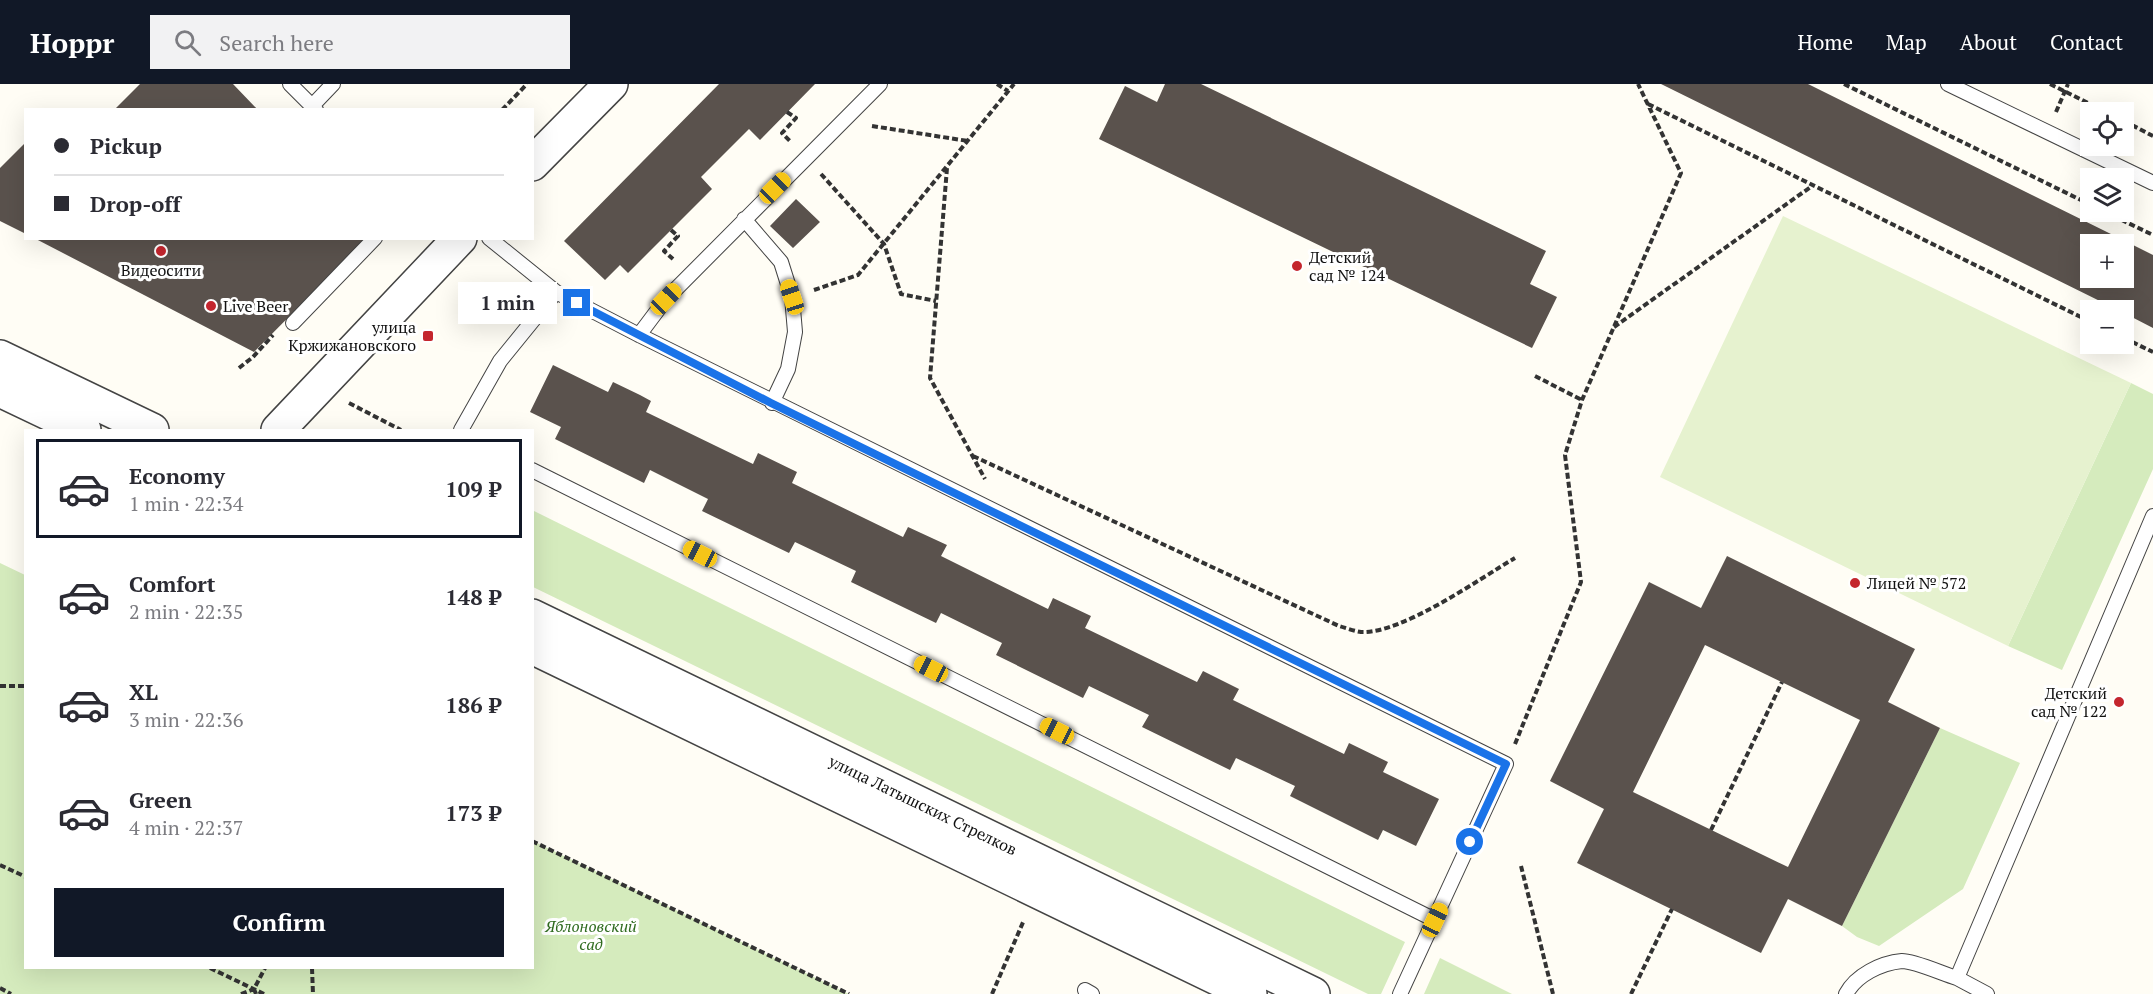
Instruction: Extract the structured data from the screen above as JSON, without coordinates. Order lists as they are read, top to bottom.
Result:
{
  "streets": {
    "street": ["улица Латышских Стрелков"]
  },
  "parks": ["Яблоновский сад"],
  "places": {
    "other": [
      "Видеосити",
      "Детский сад № 124",
      "Live Beer",
      "Лицей № 572",
      "Детский сад № 122"
    ],
    "transit": ["улица Кржижановского"]
  },
  "page": {
    "header": "Hoppr",
    "search": "Search here",
    "nav": [
      "Home",
      "Map",
      "About",
      "Contact"
    ],
    "map_buttons": ["+", "−"],
    "banner": ["Pickup", "Drop-off"],
    "bubble": "1 min",
    "list": [
      {
        "name": "Economy",
        "note": "1 min · 22:34",
        "value": "109 ₽"
      },
      {
        "name": "Comfort",
        "note": "2 min · 22:35",
        "value": "148 ₽"
      },
      {
        "name": "XL",
        "note": "3 min · 22:36",
        "value": "186 ₽"
      },
      {
        "name": "Green",
        "note": "4 min · 22:37",
        "value": "173 ₽"
      }
    ],
    "buttons": "Confirm"
  }
}
